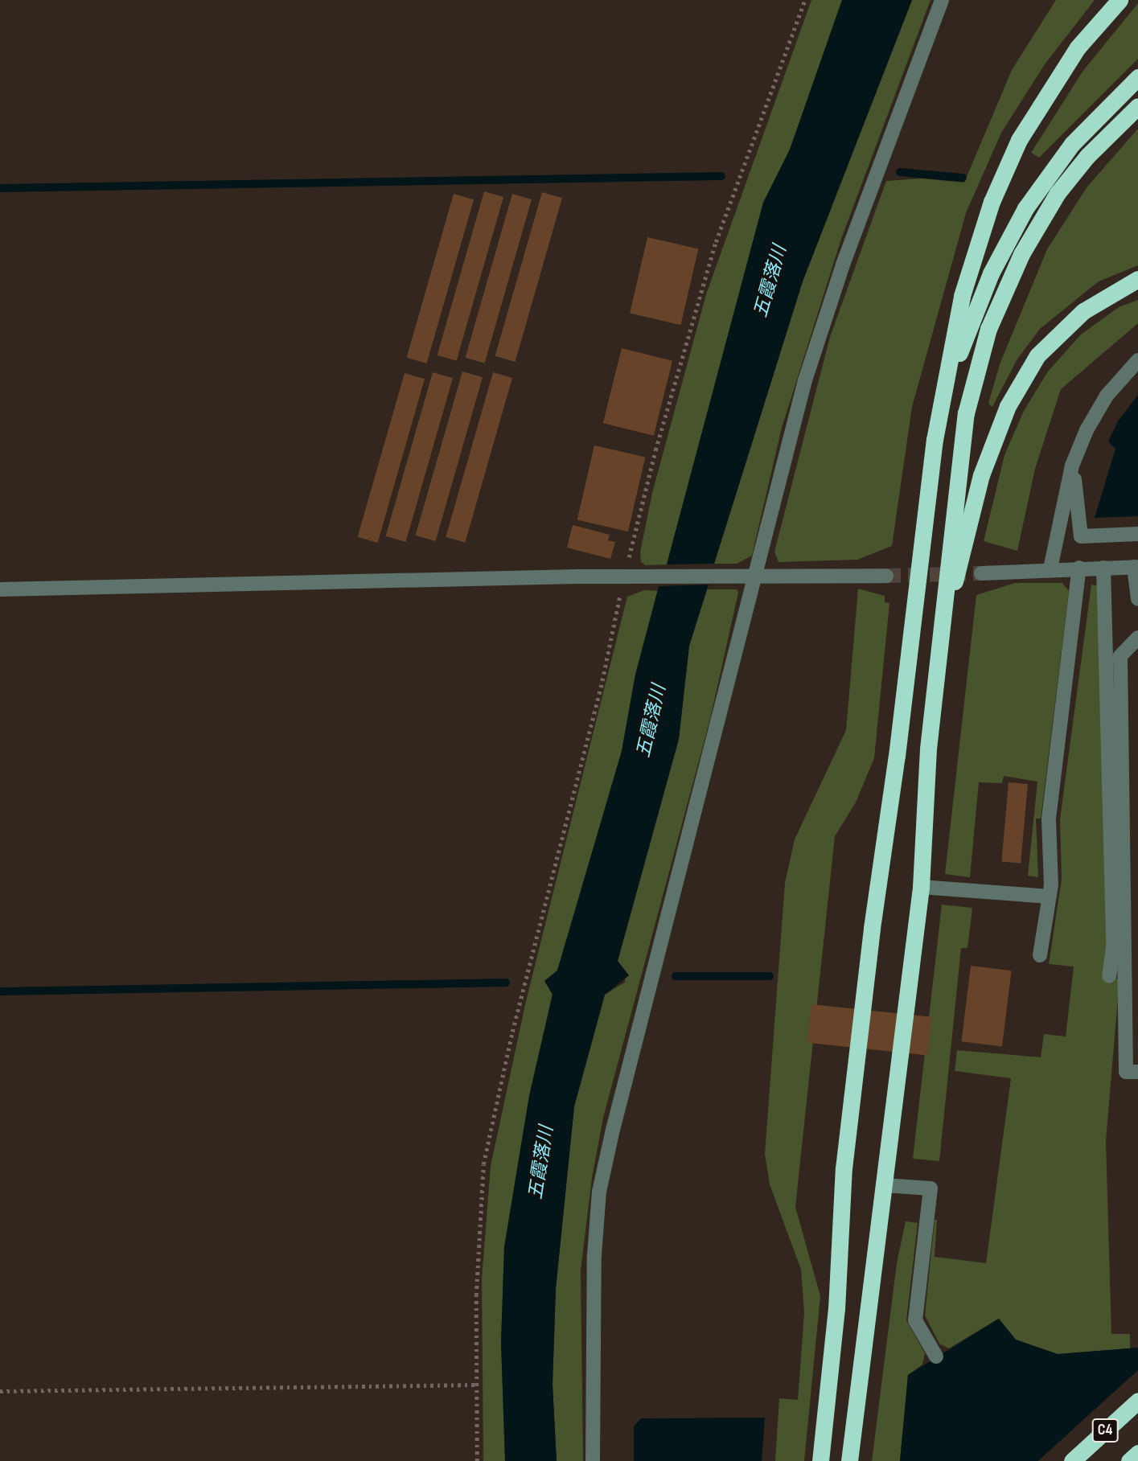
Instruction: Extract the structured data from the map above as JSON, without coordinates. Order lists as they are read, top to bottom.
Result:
{
  "streets": {
    "highway": ["C4"]
  },
  "water": ["五霞落川"]
}
